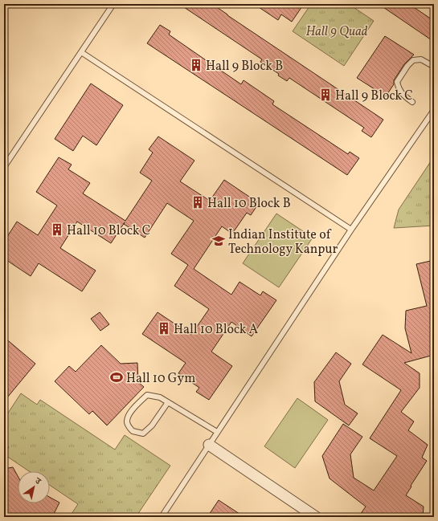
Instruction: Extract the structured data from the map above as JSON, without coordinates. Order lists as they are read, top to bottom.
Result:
{
  "parks": ["Hall 9 Quad"],
  "places": {
    "building": [
      "Hall 9 Block B",
      "Hall 9 Block C",
      "Hall 10 Block B",
      "Hall 10 Block C",
      "Hall 10 Block A"
    ],
    "school or university": ["Indian Institute of Technology Kanpur"],
    "sports": ["Hall 10 Gym"]
  },
  "north": "top right"
}
